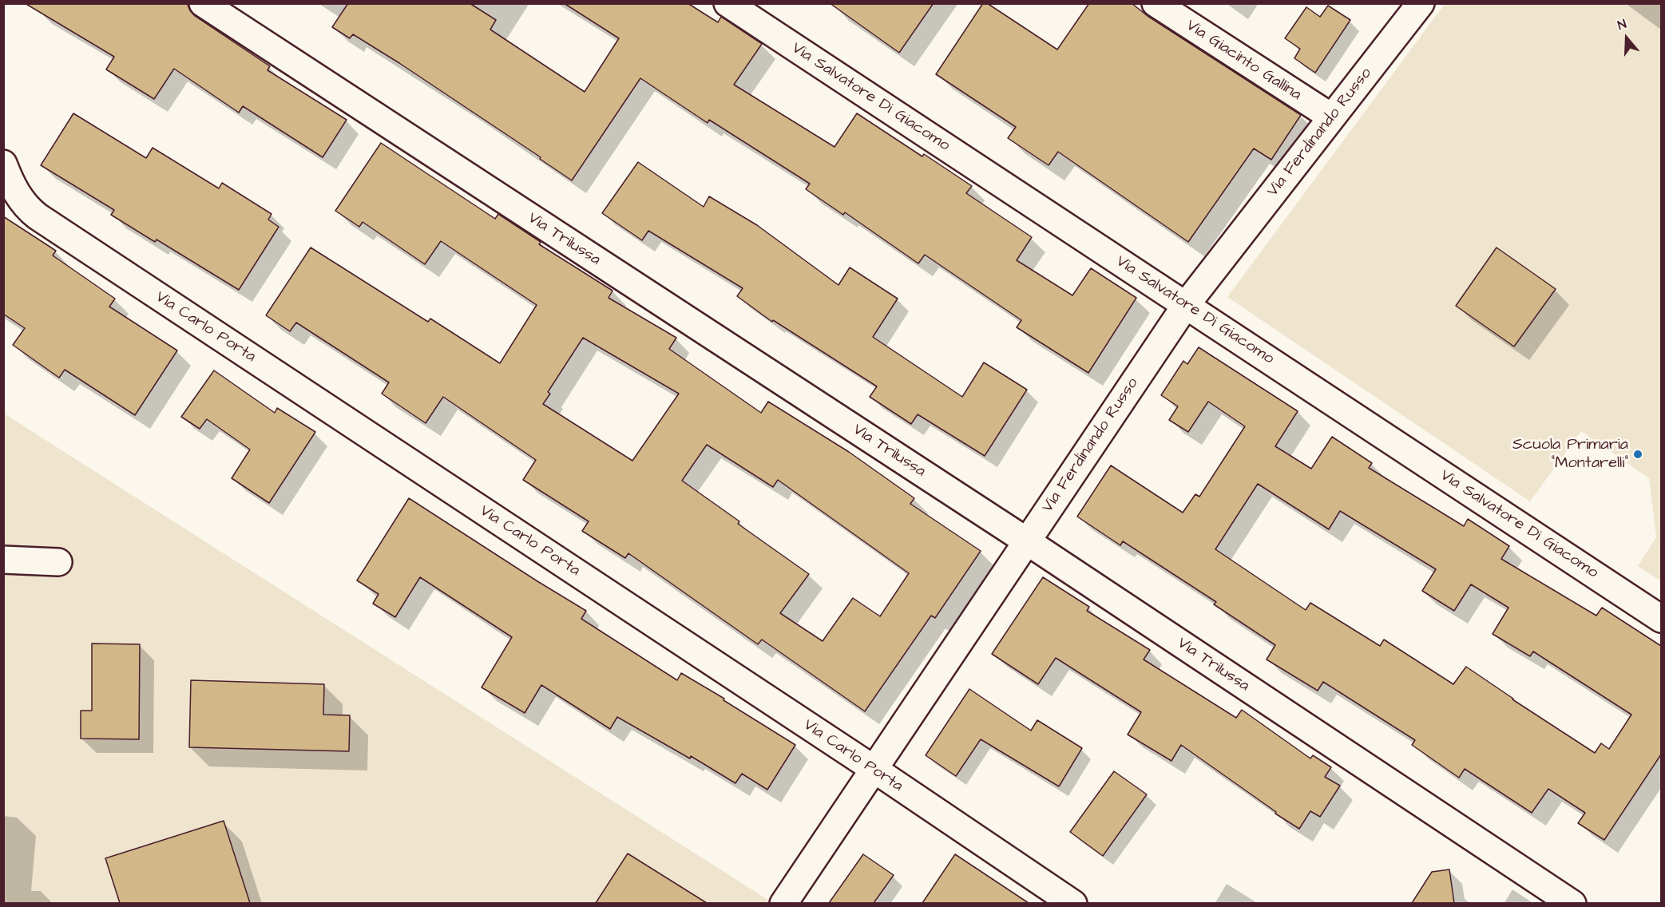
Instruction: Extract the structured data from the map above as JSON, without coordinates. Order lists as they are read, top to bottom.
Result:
{
  "streets": {
    "street": [
      "Via Giacinto Gallina",
      "Via Salvatore Di Giacomo",
      "Via Ferdinando Russo",
      "Via Trilussa",
      "Via Carlo Porta"
    ]
  },
  "crossings": [
    ["Via Giacinto Gallina", "Via Ferdinando Russo"],
    ["Via Salvatore Di Giacomo", "Via Ferdinando Russo"],
    ["Via Ferdinando Russo", "Via Trilussa"],
    ["Via Ferdinando Russo", "Via Carlo Porta"]
  ],
  "places": ["Scuola Primaria \"Montarelli\""],
  "north": "top"
}
